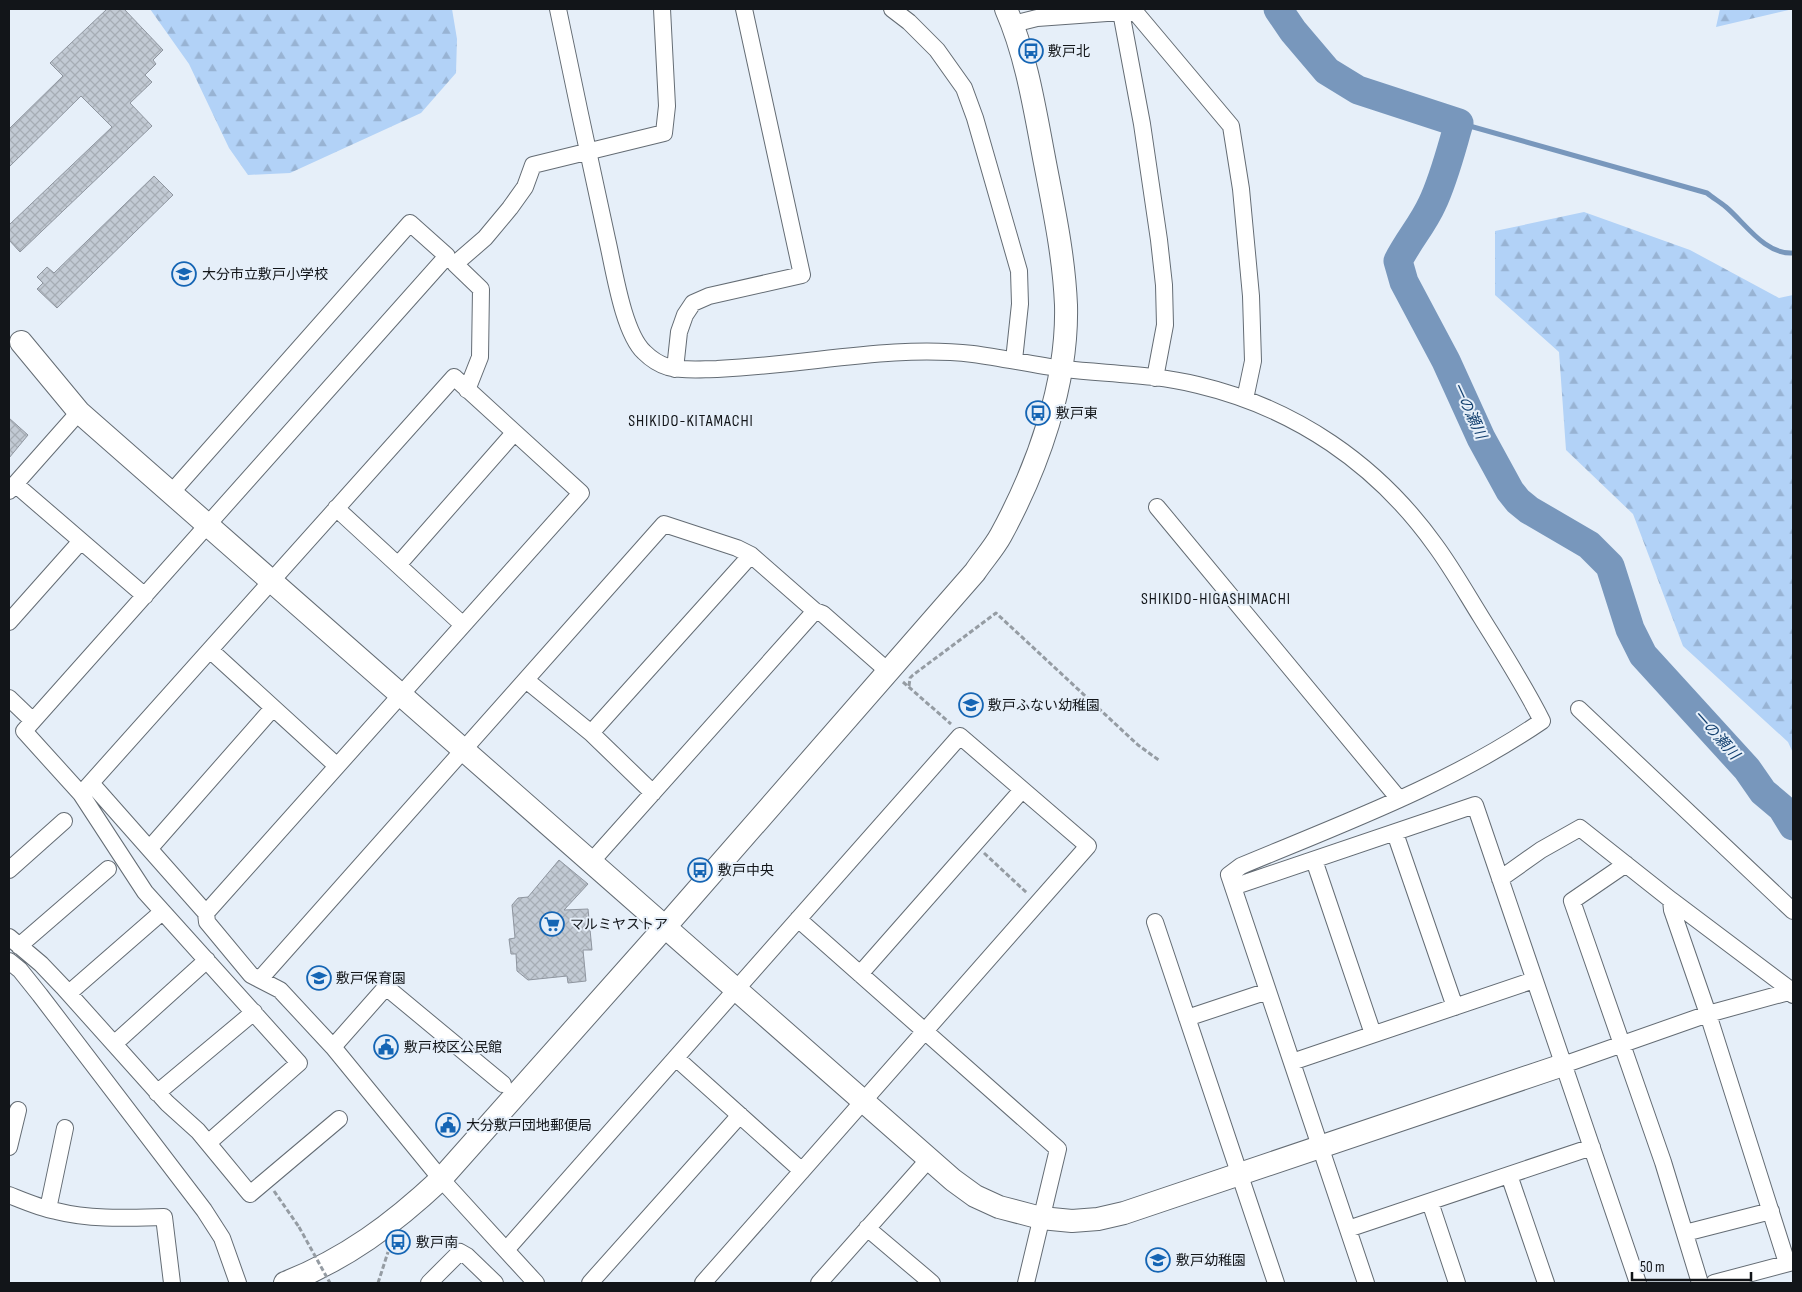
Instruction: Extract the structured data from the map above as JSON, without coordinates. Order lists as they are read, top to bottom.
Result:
{
  "districts": ["SHIKIDO-KITAMACHI", "SHIKIDO-HIGASHIMACHI"],
  "water": ["一の瀬川"],
  "places": {
    "bus stop": [
      "敷戸北",
      "敷戸東",
      "敷戸中央",
      "敷戸南"
    ],
    "school or university": [
      "大分市立敷戸小学校",
      "敷戸ふない幼稚園",
      "敷戸保育園",
      "敷戸幼稚園"
    ],
    "supermarket": ["マルミヤストア"],
    "public building": ["敷戸校区公民館", "大分敷戸団地郵便局"]
  },
  "scale_bar": "50 m"
}
